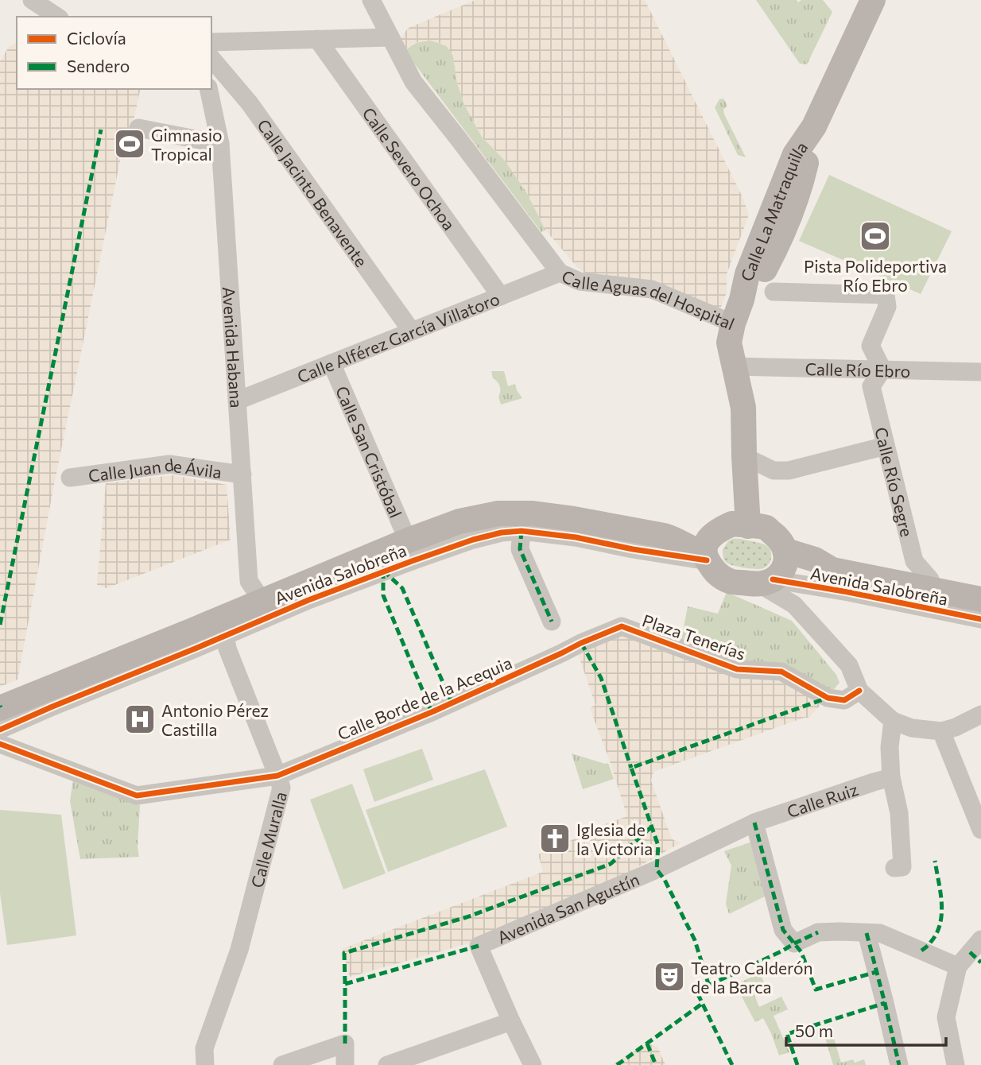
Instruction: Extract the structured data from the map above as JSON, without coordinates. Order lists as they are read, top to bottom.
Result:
{
  "streets": {
    "main road": ["Calle La Matraquilla", "Calle Aguas del Hospital", "Avenida Salobreña"],
    "street": [
      "Calle Severo Ochoa",
      "Calle Jacinto Benavente",
      "Calle Alférez García Villatoro",
      "Avenida Habana",
      "Calle Río Ebro",
      "Calle San Cristóbal",
      "Calle Juan de Ávila",
      "Calle Río Segre",
      "Plaza Tenerías",
      "Calle Borde de la Acequia",
      "Calle Ruiz",
      "Calle Muralla",
      "Avenida San Agustín"
    ]
  },
  "crossings": [
    ["Calle Severo Ochoa", "Calle Alférez García Villatoro"],
    ["Calle Jacinto Benavente", "Calle Alférez García Villatoro"],
    ["Calle La Matraquilla", "Calle Aguas del Hospital"],
    ["Calle Aguas del Hospital", "Calle Alférez García Villatoro"],
    ["Calle Aguas del Hospital", "Calle Río Ebro"],
    ["Calle Aguas del Hospital", "Avenida Salobreña"],
    ["Calle Alférez García Villatoro", "Avenida Habana"],
    ["Calle Alférez García Villatoro", "Calle San Cristóbal"],
    ["Avenida Habana", "Calle Juan de Ávila"],
    ["Avenida Habana", "Avenida Salobreña"],
    ["Calle Río Ebro", "Calle Río Segre"],
    ["Calle San Cristóbal", "Avenida Salobreña"],
    ["Calle Río Segre", "Avenida Salobreña"],
    ["Avenida Salobreña", "Calle Muralla"],
    ["Plaza Tenerías", "Calle Borde de la Acequia"],
    ["Calle Borde de la Acequia", "Calle Muralla"],
    ["Calle Ruiz", "Avenida San Agustín"]
  ],
  "places": {
    "sports": ["Gimnasio Tropical", "Pista Polideportiva Río Ebro"],
    "hospital": ["Antonio Pérez Castilla"],
    "church": ["Iglesia de la Victoria"],
    "theatre": ["Teatro Calderón de la Barca"]
  },
  "legend": ["Ciclovía", "Sendero"],
  "scale_bar": "50 m"
}
